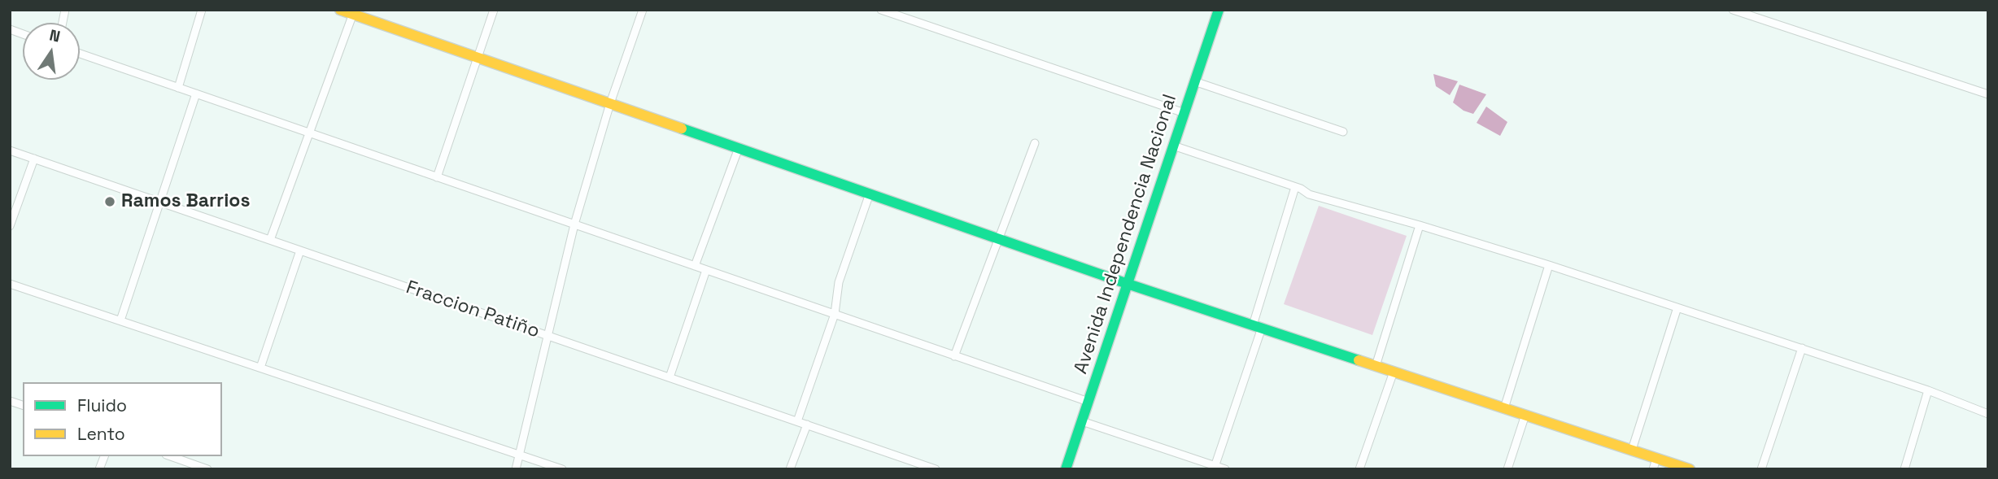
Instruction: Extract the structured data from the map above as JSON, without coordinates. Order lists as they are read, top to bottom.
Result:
{
  "streets": {
    "street": ["Avenida Independencia Nacional", "Fraccion Patiño"]
  },
  "places": ["Ramos Barrios"],
  "legend": ["Fluido", "Lento"],
  "north": "top"
}
